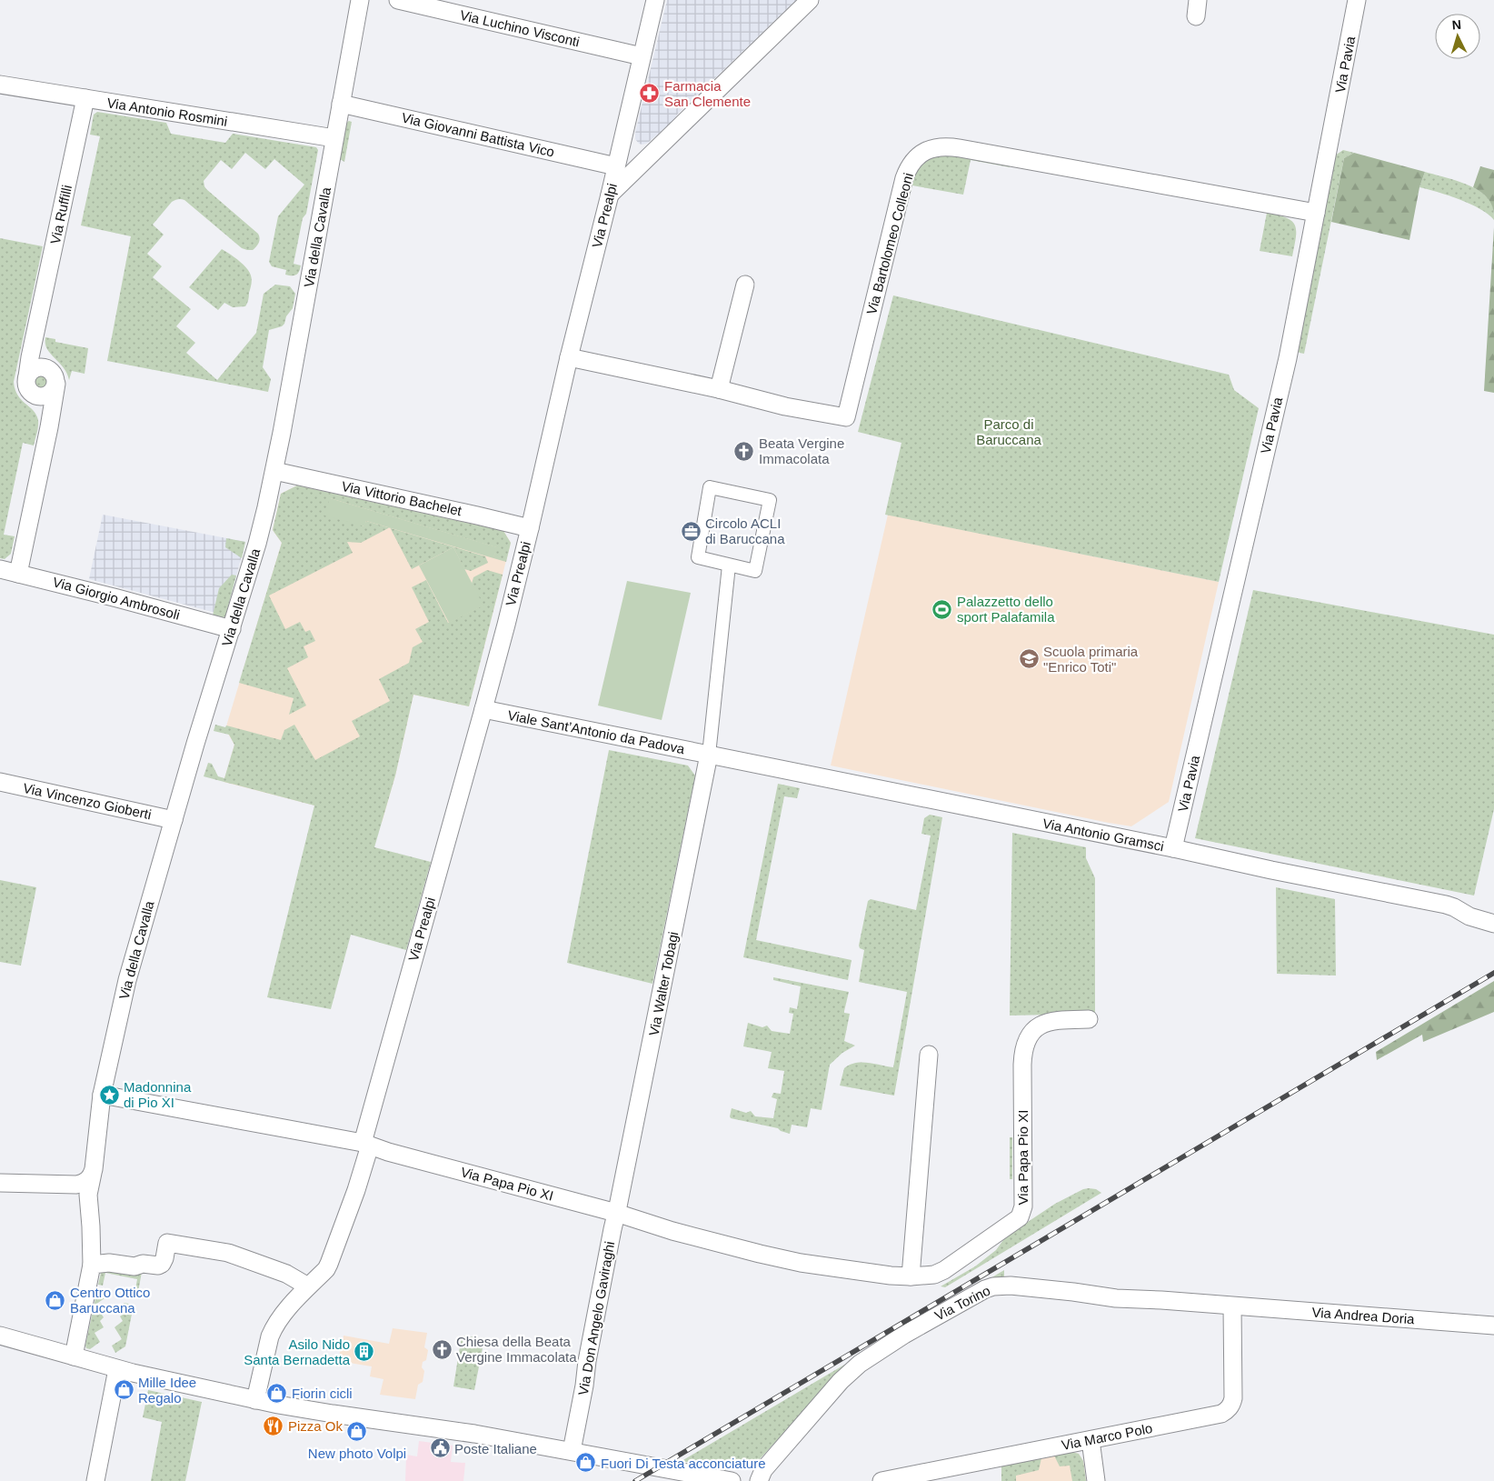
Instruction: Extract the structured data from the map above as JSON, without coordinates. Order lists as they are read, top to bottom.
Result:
{
  "streets": {
    "street": [
      "Via Luchino Visconti",
      "Via Pavia",
      "Via Antonio Rosmini",
      "Via Giovanni Battista Vico",
      "Via Ruffilli",
      "Via Prealpi",
      "Via della Cavalla",
      "Via Bartolomeo Colleoni",
      "Via Vittorio Bachelet",
      "Via Giorgio Ambrosoli",
      "Viale Sant’Antonio da Padova",
      "Via Vincenzo Gioberti",
      "Via Antonio Gramsci",
      "Via Walter Tobagi",
      "Via Papa Pio XI",
      "Via Torino",
      "Via Andrea Doria",
      "Via Don Angelo Gaviraghi",
      "Via Marco Polo"
    ]
  },
  "crossings": [
    ["Via Luchino Visconti", "Via Prealpi"],
    ["Via Pavia", "Via Bartolomeo Colleoni"],
    ["Via Pavia", "Via Antonio Gramsci"],
    ["Via Antonio Rosmini", "Via Ruffilli"],
    ["Via Antonio Rosmini", "Via della Cavalla"],
    ["Via Giovanni Battista Vico", "Via Prealpi"],
    ["Via Giovanni Battista Vico", "Via della Cavalla"],
    ["Via Prealpi", "Via Bartolomeo Colleoni"],
    ["Via Prealpi", "Via Vittorio Bachelet"],
    ["Via Prealpi", "Viale Sant’Antonio da Padova"],
    ["Via Prealpi", "Via Papa Pio XI"],
    ["Via della Cavalla", "Via Vittorio Bachelet"],
    ["Via della Cavalla", "Via Giorgio Ambrosoli"],
    ["Via della Cavalla", "Via Vincenzo Gioberti"],
    ["Via della Cavalla", "Via Papa Pio XI"],
    ["Viale Sant’Antonio da Padova", "Via Antonio Gramsci"],
    ["Viale Sant’Antonio da Padova", "Via Walter Tobagi"],
    ["Via Antonio Gramsci", "Via Walter Tobagi"],
    ["Via Walter Tobagi", "Via Papa Pio XI"],
    ["Via Walter Tobagi", "Via Don Angelo Gaviraghi"],
    ["Via Papa Pio XI", "Via Don Angelo Gaviraghi"],
    ["Via Torino", "Via Andrea Doria"],
    ["Via Torino", "Via Marco Polo"],
    ["Via Andrea Doria", "Via Marco Polo"]
  ],
  "parks": ["Parco di Baruccana"],
  "places": {
    "pharmacy": ["Farmacia San Clemente"],
    "church": ["Beata Vergine Immacolata", "Chiesa della Beata Vergine Immacolata"],
    "office": ["Circolo ACLI di Baruccana"],
    "sports": ["Palazzetto dello sport Palafamila"],
    "school or university": ["Scuola primaria \"Enrico Toti\""],
    "place": ["Madonnina di Pio XI"],
    "shop": [
      "Centro Ottico Baruccana",
      "Mille Idee Regalo",
      "Fiorin cicli",
      "New photo Volpi",
      "Fuori Di Testa acconciature"
    ],
    "building": ["Asilo Nido Santa Bernadetta"],
    "restaurant": ["Pizza Ok"],
    "public building": ["Poste Italiane"]
  },
  "north": "top"
}
